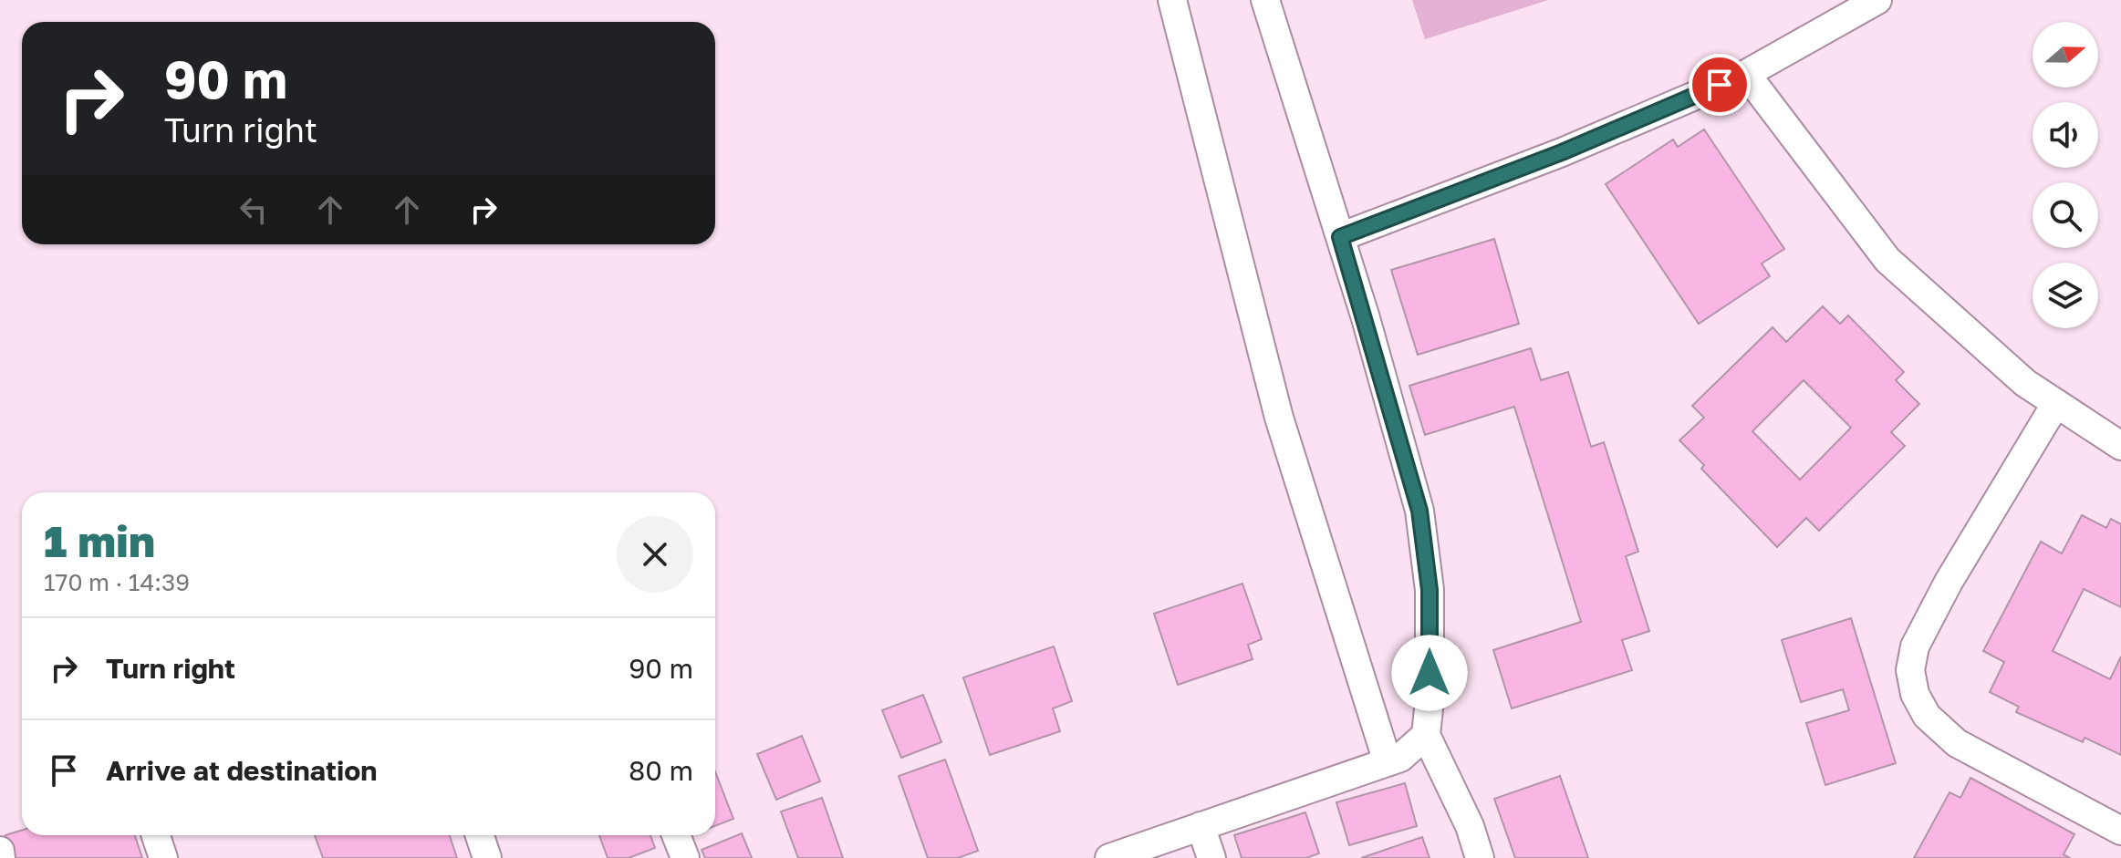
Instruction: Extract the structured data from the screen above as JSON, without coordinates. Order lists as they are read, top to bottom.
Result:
{
  "north": "right",
  "page": {
    "turn": ["90 m", "Turn right"],
    "heading": ["1 min", "170 m · 14:39"],
    "list": [
      {
        "name": "Turn right",
        "value": "90 m"
      },
      {
        "name": "Arrive at destination",
        "value": "80 m"
      }
    ]
  }
}
